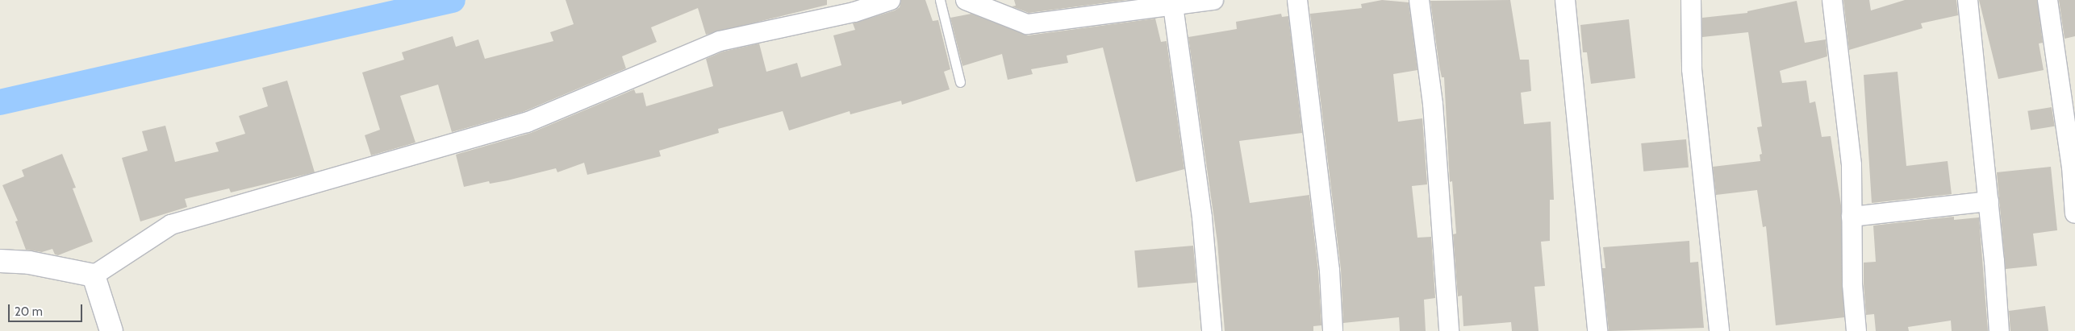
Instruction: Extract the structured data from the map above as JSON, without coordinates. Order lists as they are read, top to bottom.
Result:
{
  "scale_bar": "20 m"
}
